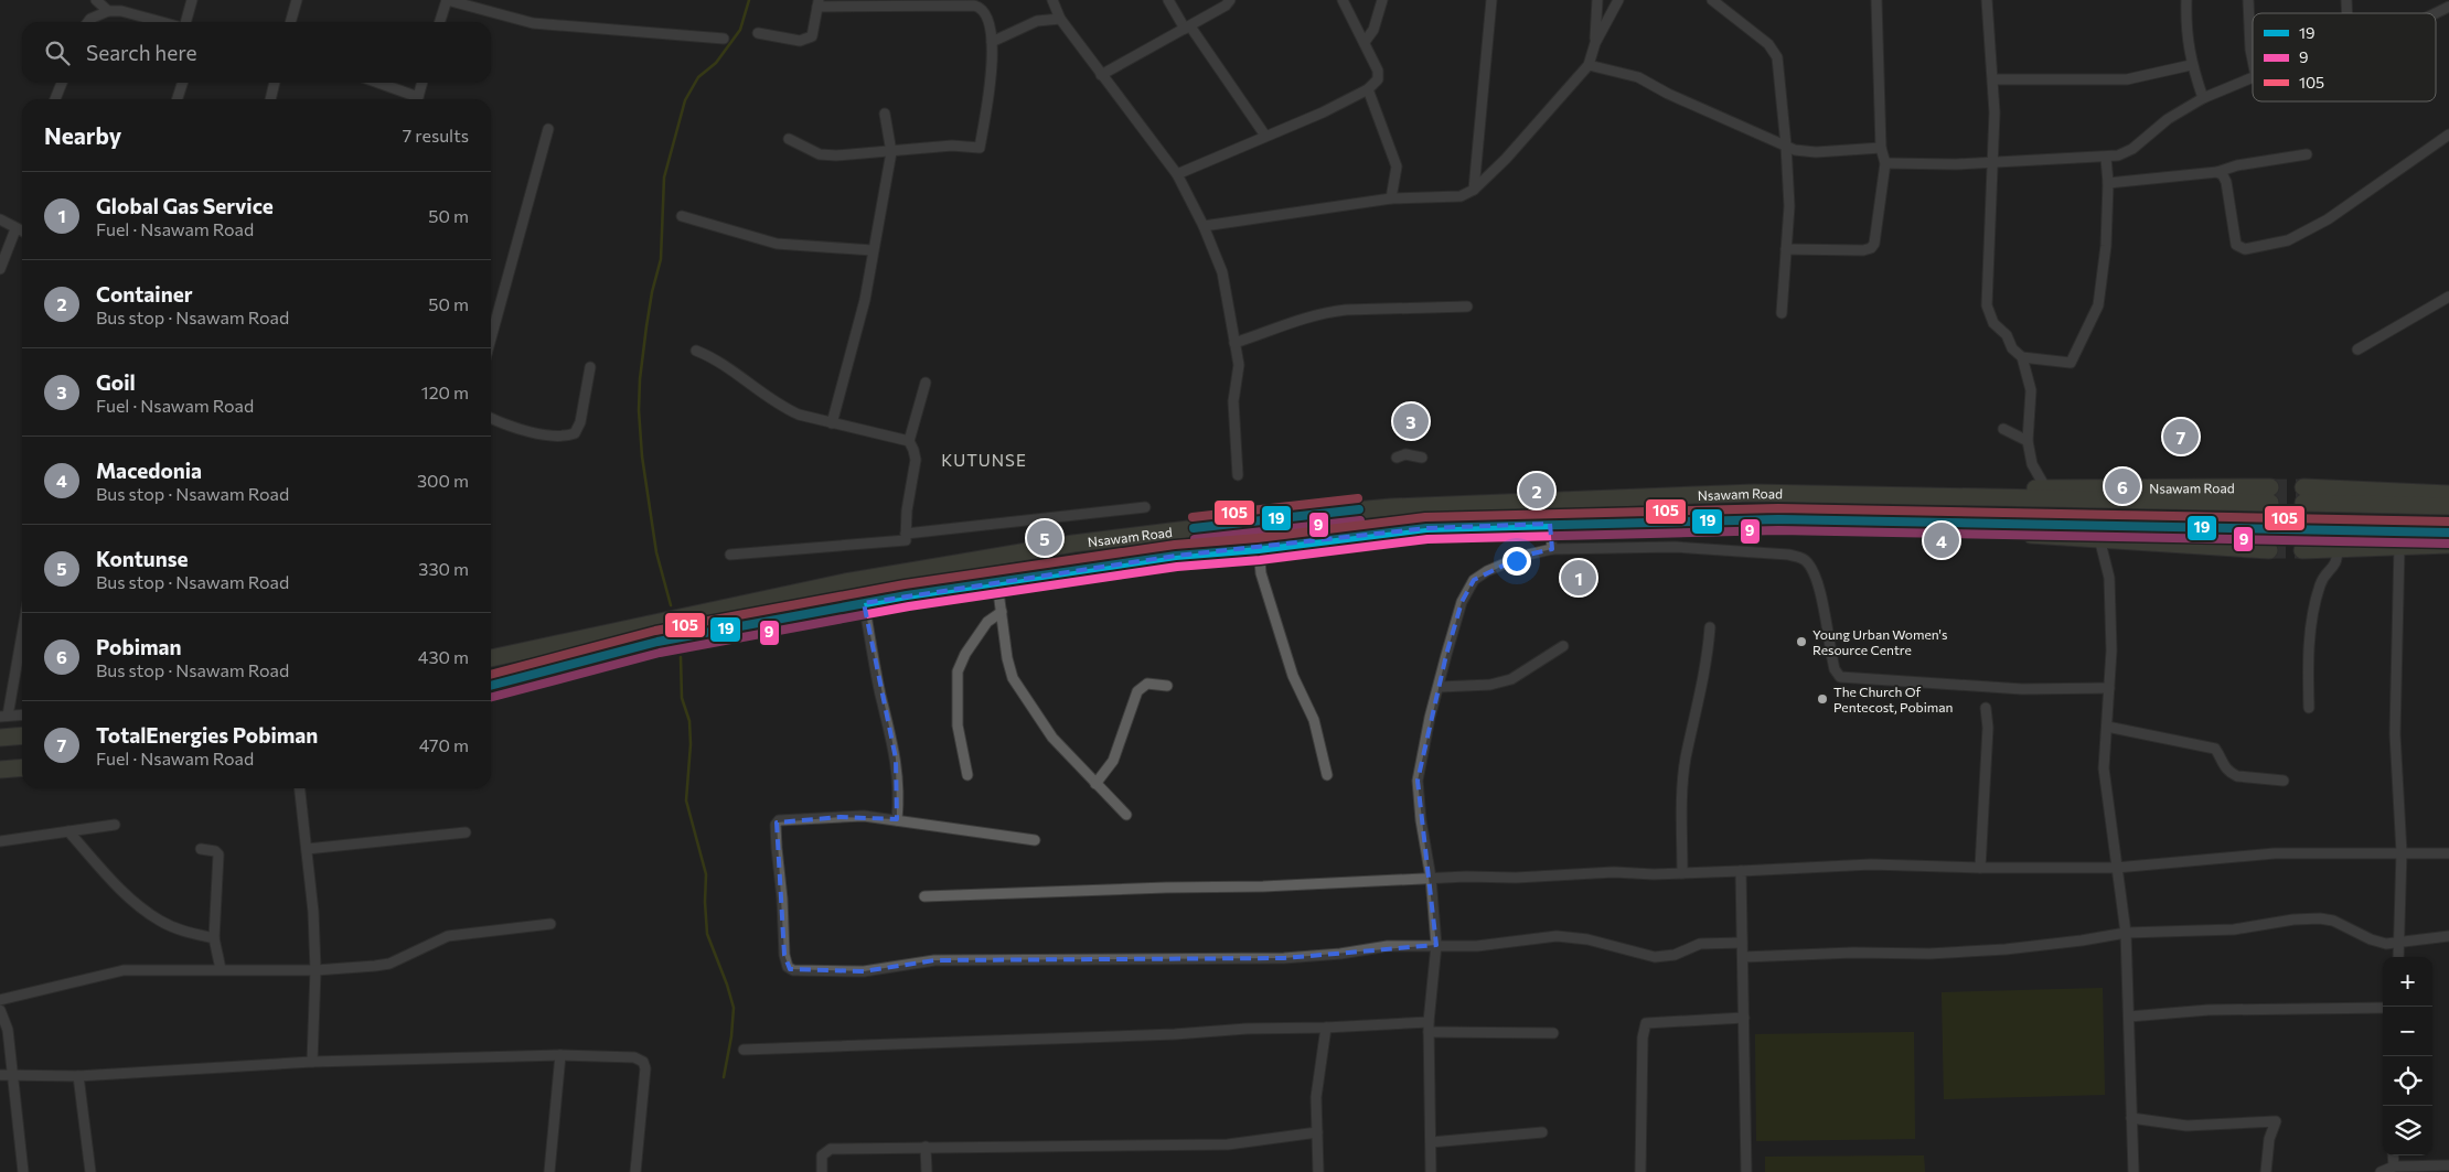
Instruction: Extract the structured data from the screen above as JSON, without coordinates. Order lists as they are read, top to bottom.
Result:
{
  "streets": {
    "highway": ["Nsawam Road"]
  },
  "districts": ["KUTUNSE"],
  "places": ["Young Urban Women's Resource Centre", "The Church Of Pentecost, Pobiman"],
  "lines": ["transit line 105", "transit line 19", "transit line 9"],
  "legend": ["19", "9", "105"],
  "page": {
    "search": "Search here",
    "heading": ["Nearby", "7 results"],
    "list": [
      {
        "mark": "1",
        "name": "Global Gas Service",
        "note": "Fuel · Nsawam Road",
        "value": "50 m"
      },
      {
        "mark": "2",
        "name": "Container",
        "note": "Bus stop · Nsawam Road",
        "value": "50 m"
      },
      {
        "mark": "3",
        "name": "Goil",
        "note": "Fuel · Nsawam Road",
        "value": "120 m"
      },
      {
        "mark": "4",
        "name": "Macedonia",
        "note": "Bus stop · Nsawam Road",
        "value": "300 m"
      },
      {
        "mark": "5",
        "name": "Kontunse",
        "note": "Bus stop · Nsawam Road",
        "value": "330 m"
      },
      {
        "mark": "6",
        "name": "Pobiman",
        "note": "Bus stop · Nsawam Road",
        "value": "430 m"
      },
      {
        "mark": "7",
        "name": "TotalEnergies Pobiman",
        "note": "Fuel · Nsawam Road",
        "value": "470 m"
      }
    ],
    "pins": [
      "3",
      "7",
      "6",
      "2",
      "5",
      "4",
      "1"
    ],
    "map_buttons": ["+", "−"]
  }
}
